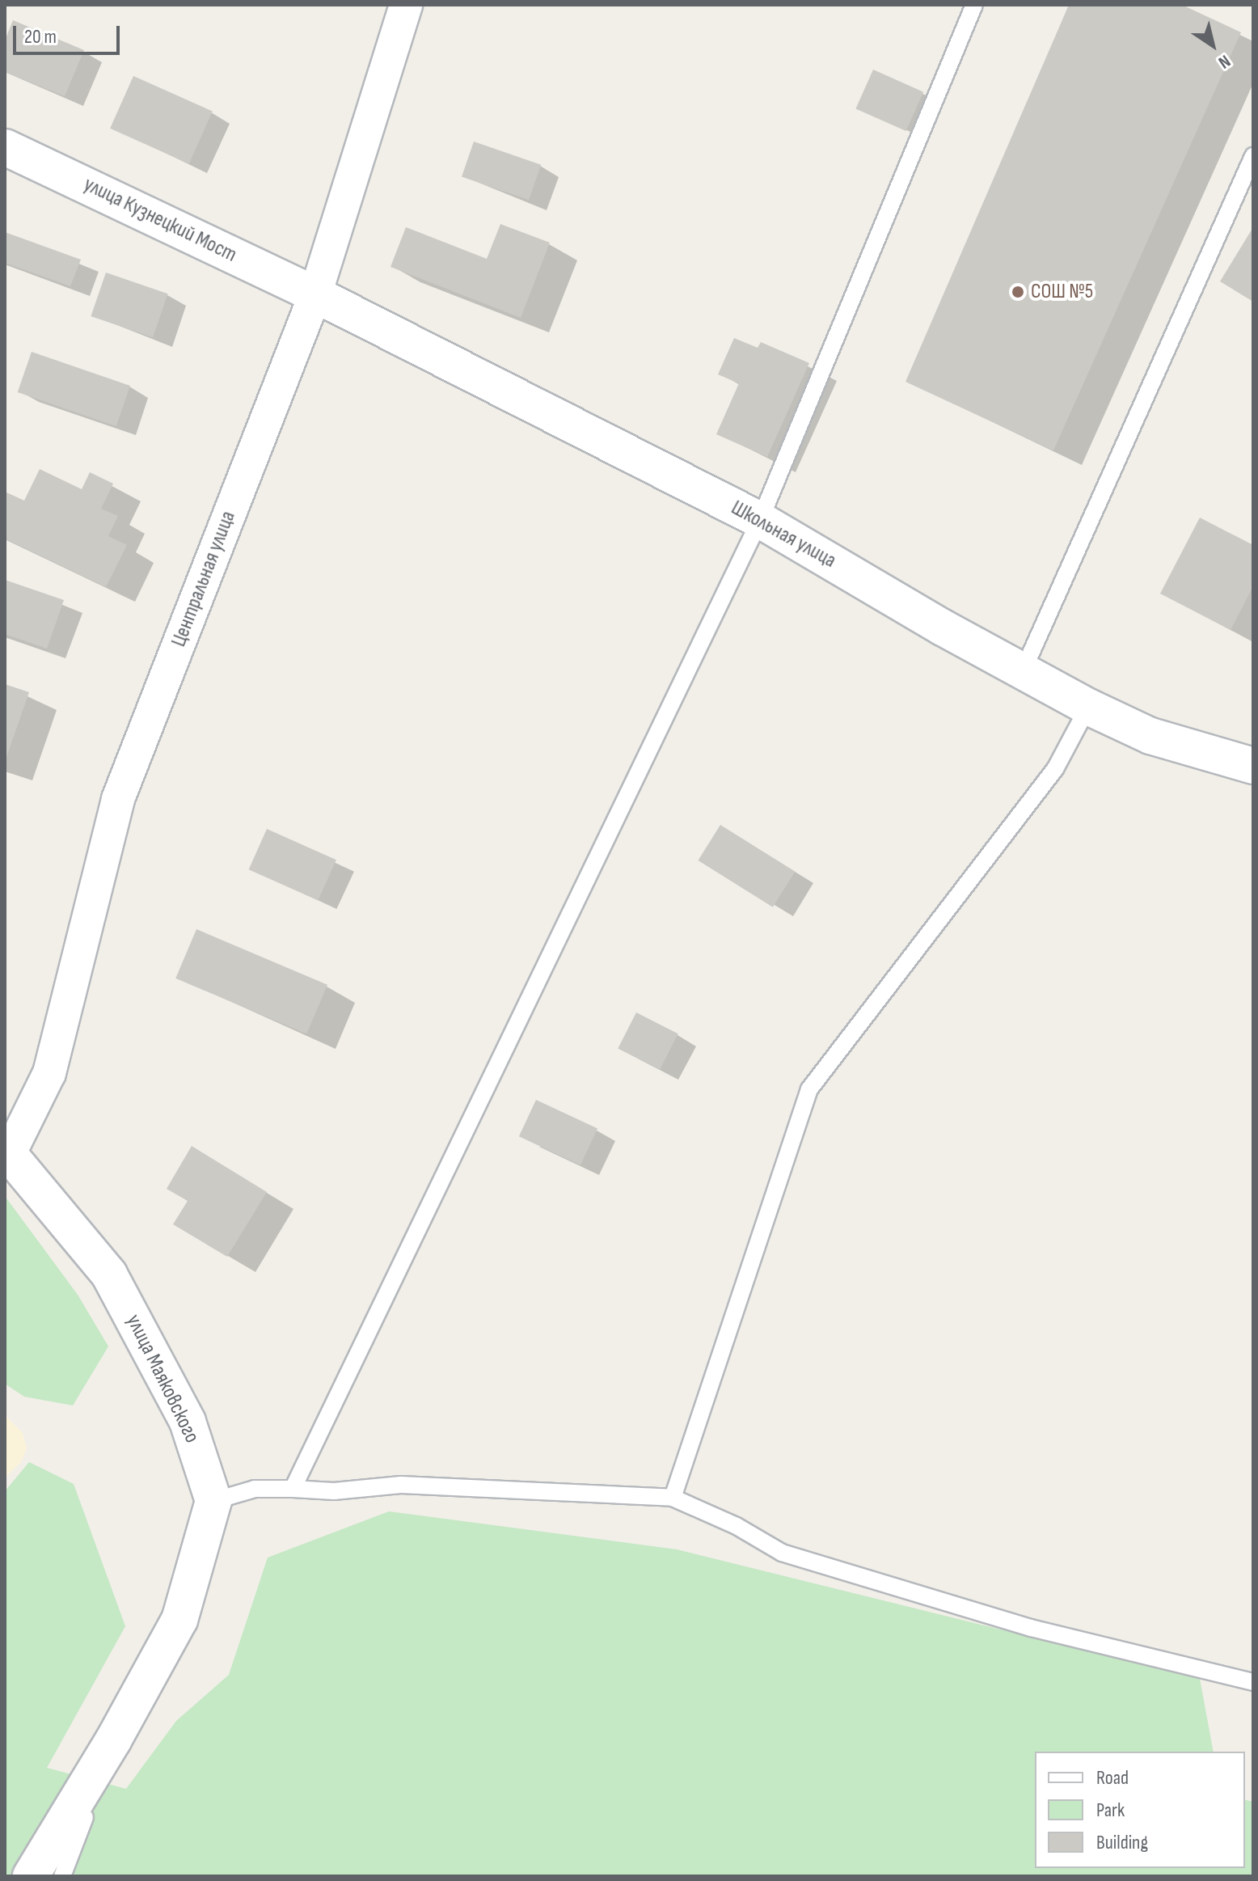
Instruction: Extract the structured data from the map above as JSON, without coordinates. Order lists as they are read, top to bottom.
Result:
{
  "streets": {
    "street": [
      "улица Кузнецкий Мост",
      "Школьная улица",
      "Центральная улица",
      "улица Маяковского"
    ]
  },
  "crossings": [
    ["улица Кузнецкий Мост", "Школьная улица"],
    ["улица Кузнецкий Мост", "Центральная улица"],
    ["Школьная улица", "Центральная улица"],
    ["Центральная улица", "улица Маяковского"]
  ],
  "places": ["СОШ №5"],
  "legend": ["Road", "Park", "Building"],
  "scale_bar": "20 m",
  "north": "bottom right"
}
